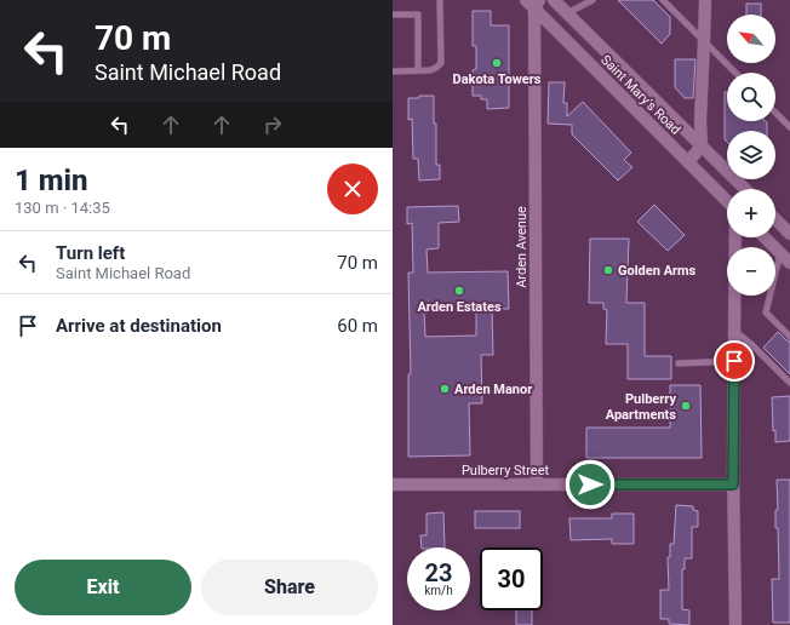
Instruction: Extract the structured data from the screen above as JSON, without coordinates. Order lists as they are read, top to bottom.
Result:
{
  "streets": {
    "street": ["Saint Mary's Road", "Arden Avenue", "Pulberry Street"]
  },
  "crossings": [
    ["Saint Mary's Road", "Arden Avenue"],
    ["Arden Avenue", "Pulberry Street"]
  ],
  "places": [
    "Dakota Towers",
    "Golden Arms",
    "Arden Estates",
    "Arden Manor",
    "Pulberry Apartments"
  ],
  "north": "top left",
  "page": {
    "turn": ["70 m", "Saint Michael Road"],
    "map_buttons": ["+", "−"],
    "heading": ["1 min", "130 m · 14:35"],
    "list": [
      {
        "name": "Turn left",
        "note": "Saint Michael Road",
        "value": "70 m"
      },
      {
        "name": "Arrive at destination",
        "value": "60 m"
      }
    ],
    "speed": "23 km/h",
    "limit": "30",
    "buttons": ["Exit", "Share"]
  }
}
